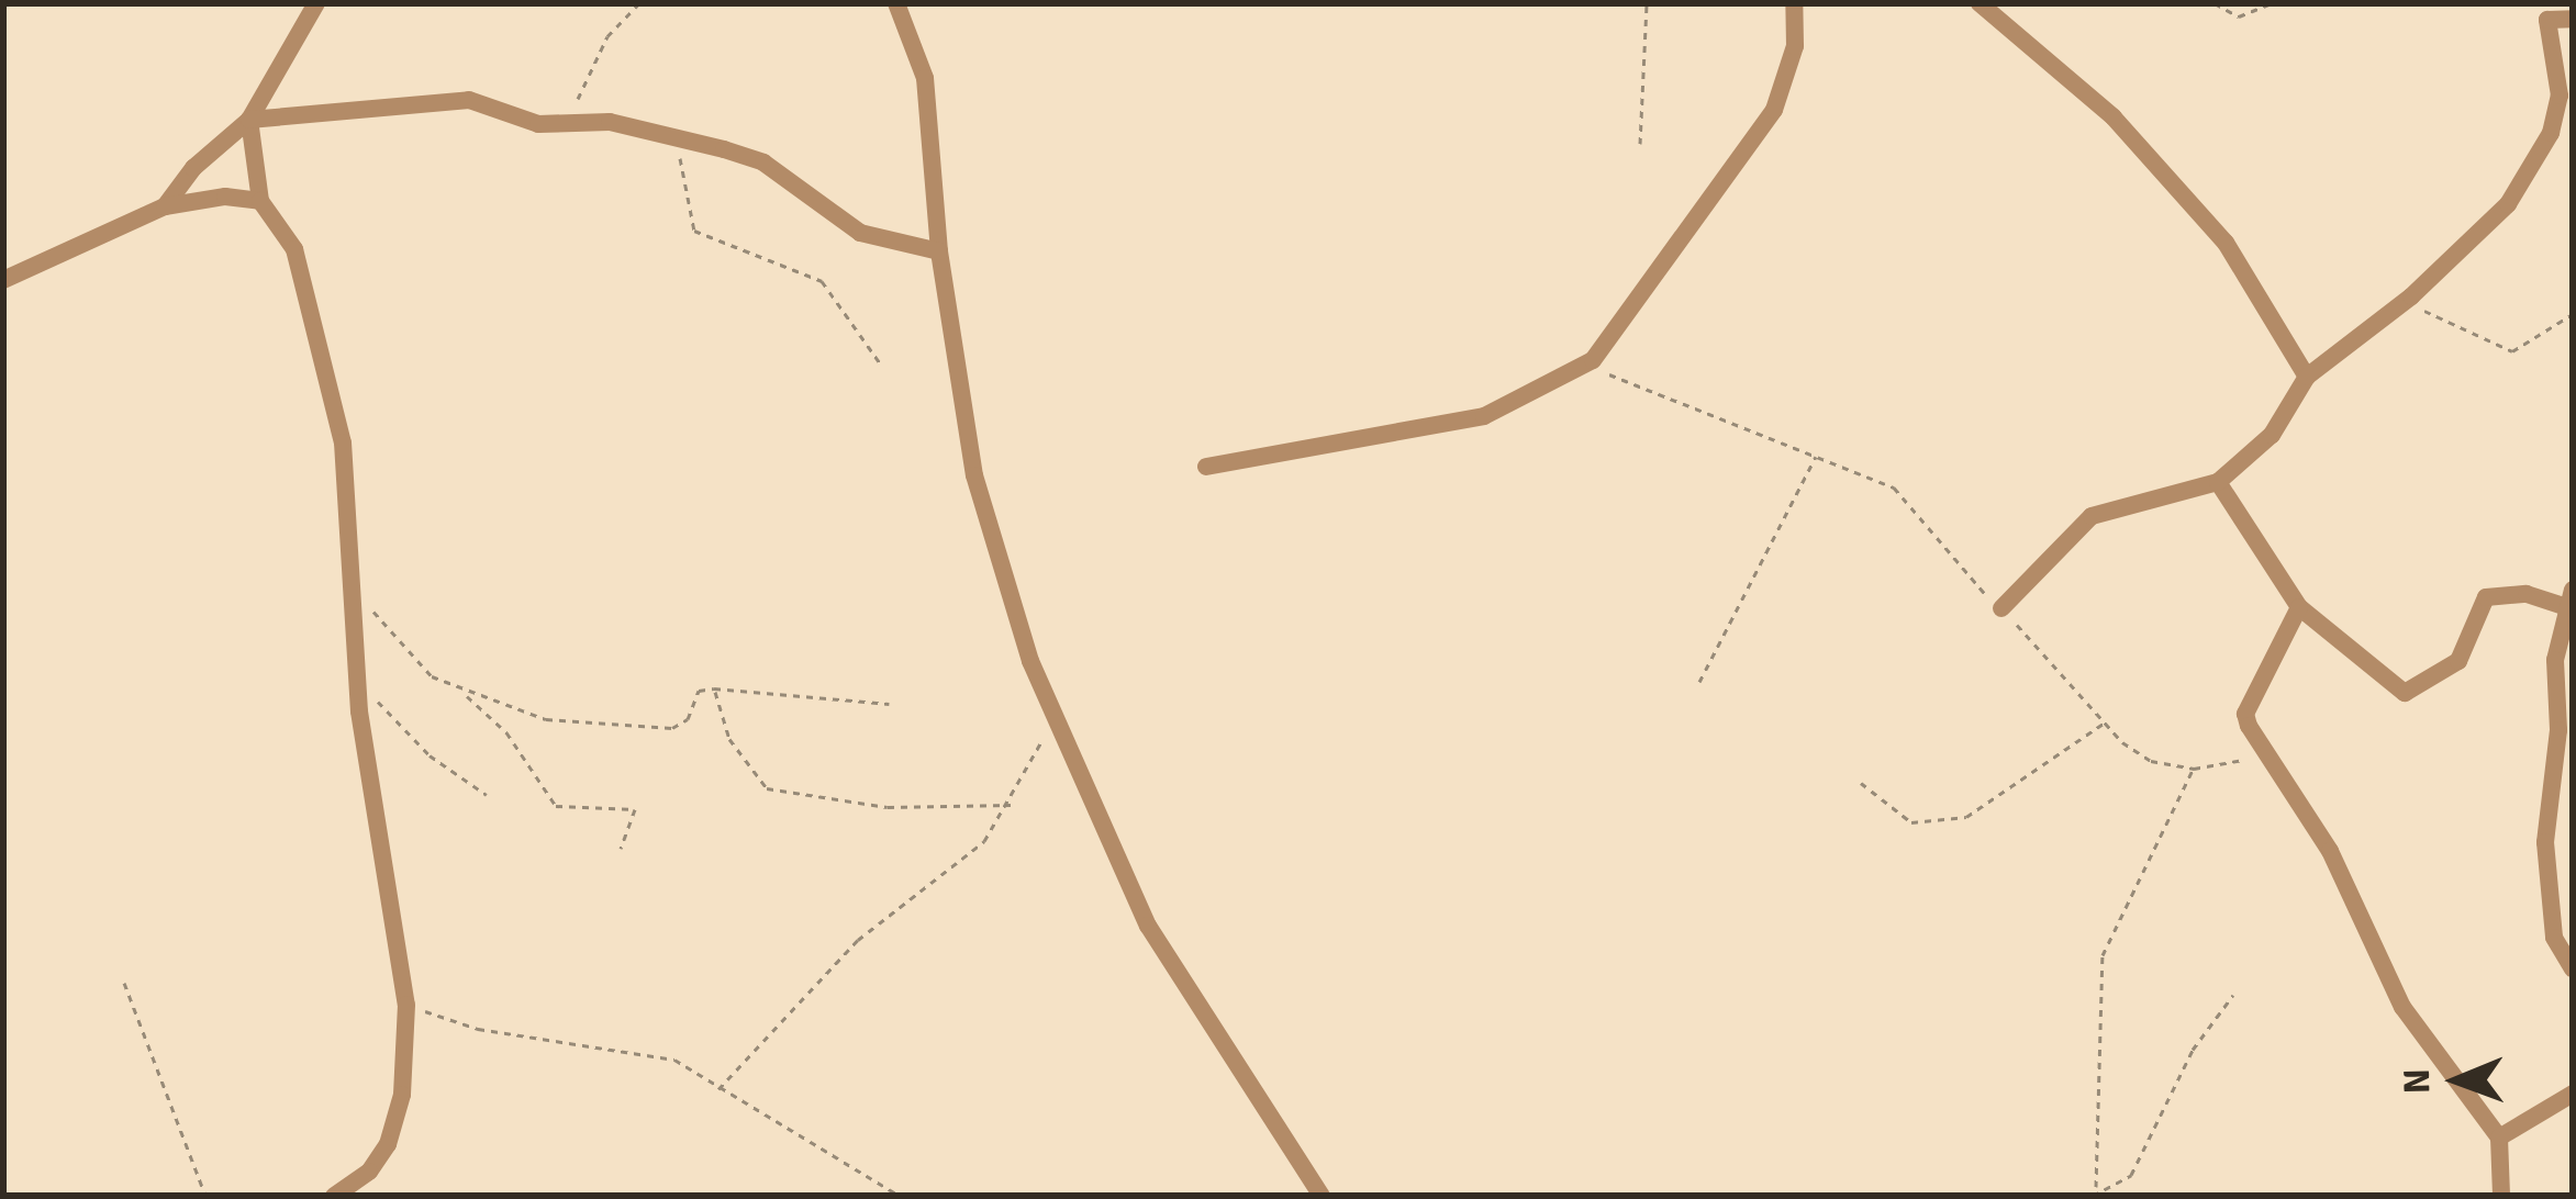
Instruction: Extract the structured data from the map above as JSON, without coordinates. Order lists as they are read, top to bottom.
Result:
{
  "north": "left"
}
